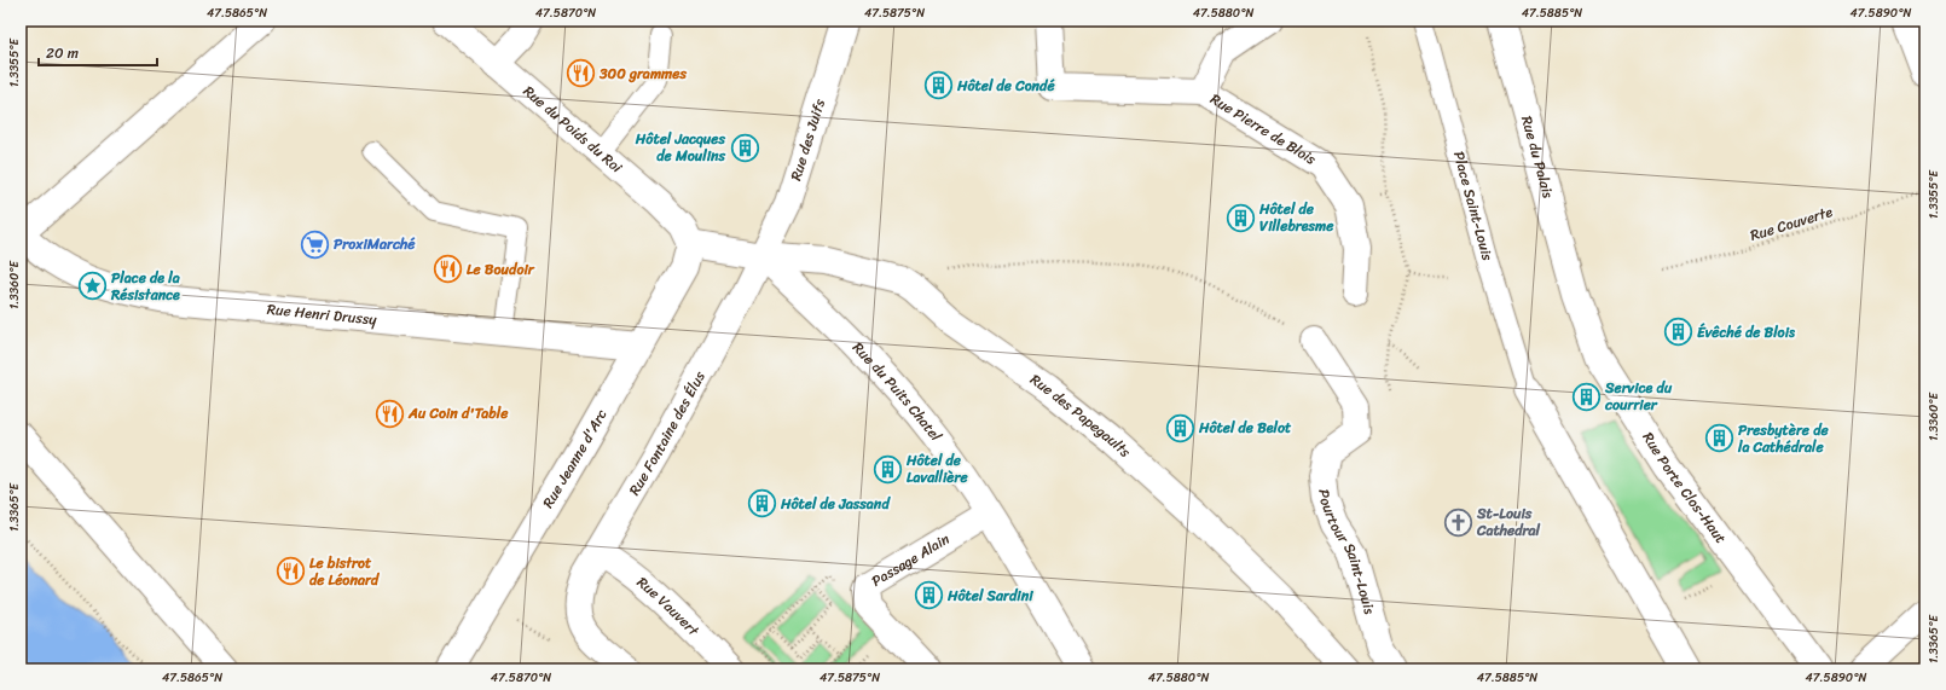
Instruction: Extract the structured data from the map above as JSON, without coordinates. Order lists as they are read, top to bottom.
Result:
{
  "streets": {
    "street": [
      "Rue du Poids du Roi",
      "Rue Pierre de Blois",
      "Rue des Juifs",
      "Rue du Palais",
      "Rue Henri Drussy",
      "Rue du Puits Chatel",
      "Rue des Papegaults",
      "Rue Fontaine des Élus",
      "Rue Jeanne d'Arc",
      "Rue Porte Clos-Haut",
      "Pourtour Saint-Louis",
      "Passage Alain",
      "Rue Vauvert"
    ],
    "lane": ["Place Saint-Louis"],
    "path": ["Rue Couverte"]
  },
  "crossings": [
    ["Rue du Poids du Roi", "Rue des Papegaults"],
    ["Rue du Poids du Roi", "Rue Jeanne d'Arc"],
    ["Rue des Juifs", "Rue du Puits Chatel"],
    ["Rue des Juifs", "Rue des Papegaults"],
    ["Rue des Juifs", "Rue Fontaine des Élus"],
    ["Rue du Palais", "Rue Porte Clos-Haut"],
    ["Rue Henri Drussy", "Rue Jeanne d'Arc"],
    ["Rue du Puits Chatel", "Rue des Papegaults"],
    ["Rue du Puits Chatel", "Rue Fontaine des Élus"],
    ["Rue du Puits Chatel", "Passage Alain"],
    ["Rue des Papegaults", "Rue Fontaine des Élus"],
    ["Rue des Papegaults", "Rue Jeanne d'Arc"],
    ["Rue Fontaine des Élus", "Rue Vauvert"]
  ],
  "places": {
    "restaurant": [
      "300 grammes",
      "Le Boudoir",
      "Au Coin d'Table",
      "Le bistrot de Léonard"
    ],
    "building": [
      "Hôtel de Condé",
      "Hôtel Jacques de Moulins",
      "Hôtel de Villebresme",
      "Évêché de Blois",
      "Service du courrier",
      "Hôtel de Belot",
      "Presbytère de la Cathédrale",
      "Hôtel de Lavallière",
      "Hôtel de Jassand",
      "Hôtel Sardini"
    ],
    "supermarket": ["ProxiMarché"],
    "place": ["Place de la Résistance"],
    "church": ["St-Louis Cathedral"]
  },
  "scale_bar": "20 m",
  "coordinates": [
    "47.5865°N",
    "47.5870°N",
    "47.5875°N",
    "47.5880°N",
    "47.5885°N",
    "47.5890°N",
    "1.3355°E",
    "1.3360°E",
    "1.3365°E"
  ]
}
